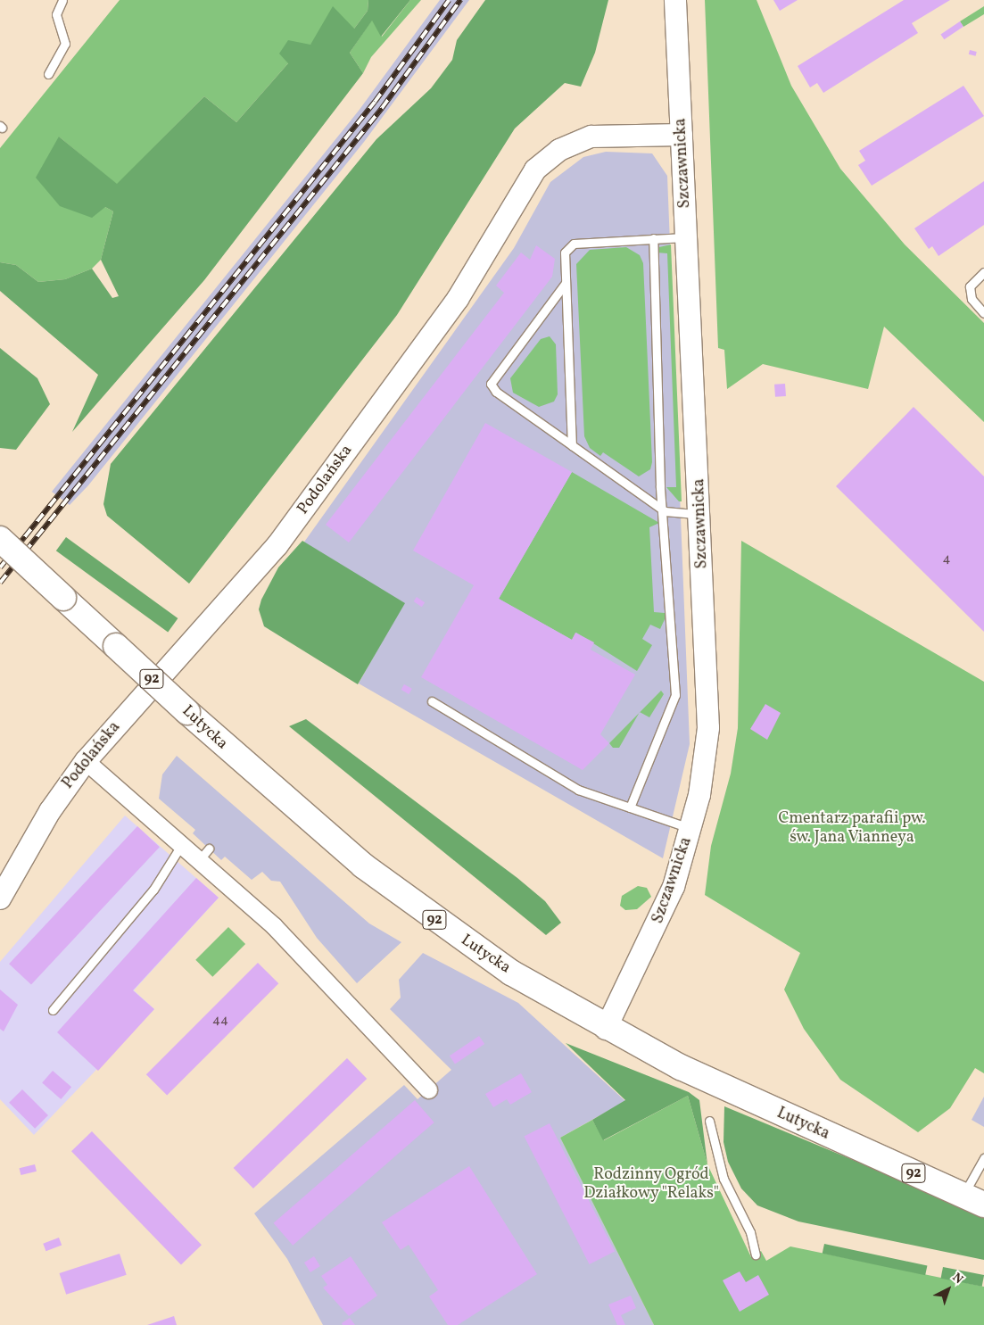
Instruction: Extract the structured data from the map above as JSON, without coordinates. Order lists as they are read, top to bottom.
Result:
{
  "streets": {
    "main road": ["92", "Lutycka"],
    "street": ["Szczawnicka", "Podolańska"]
  },
  "crossings": [
    ["Szczawnicka", "Podolańska"],
    ["Szczawnicka", "Lutycka"]
  ],
  "parks": ["Cmentarz parafii pw. św. Jana Vianneya", "Rodzinny Ogród Działkowy \"Relaks\""],
  "house_numbers": ["4", "44"],
  "north": "top right"
}
